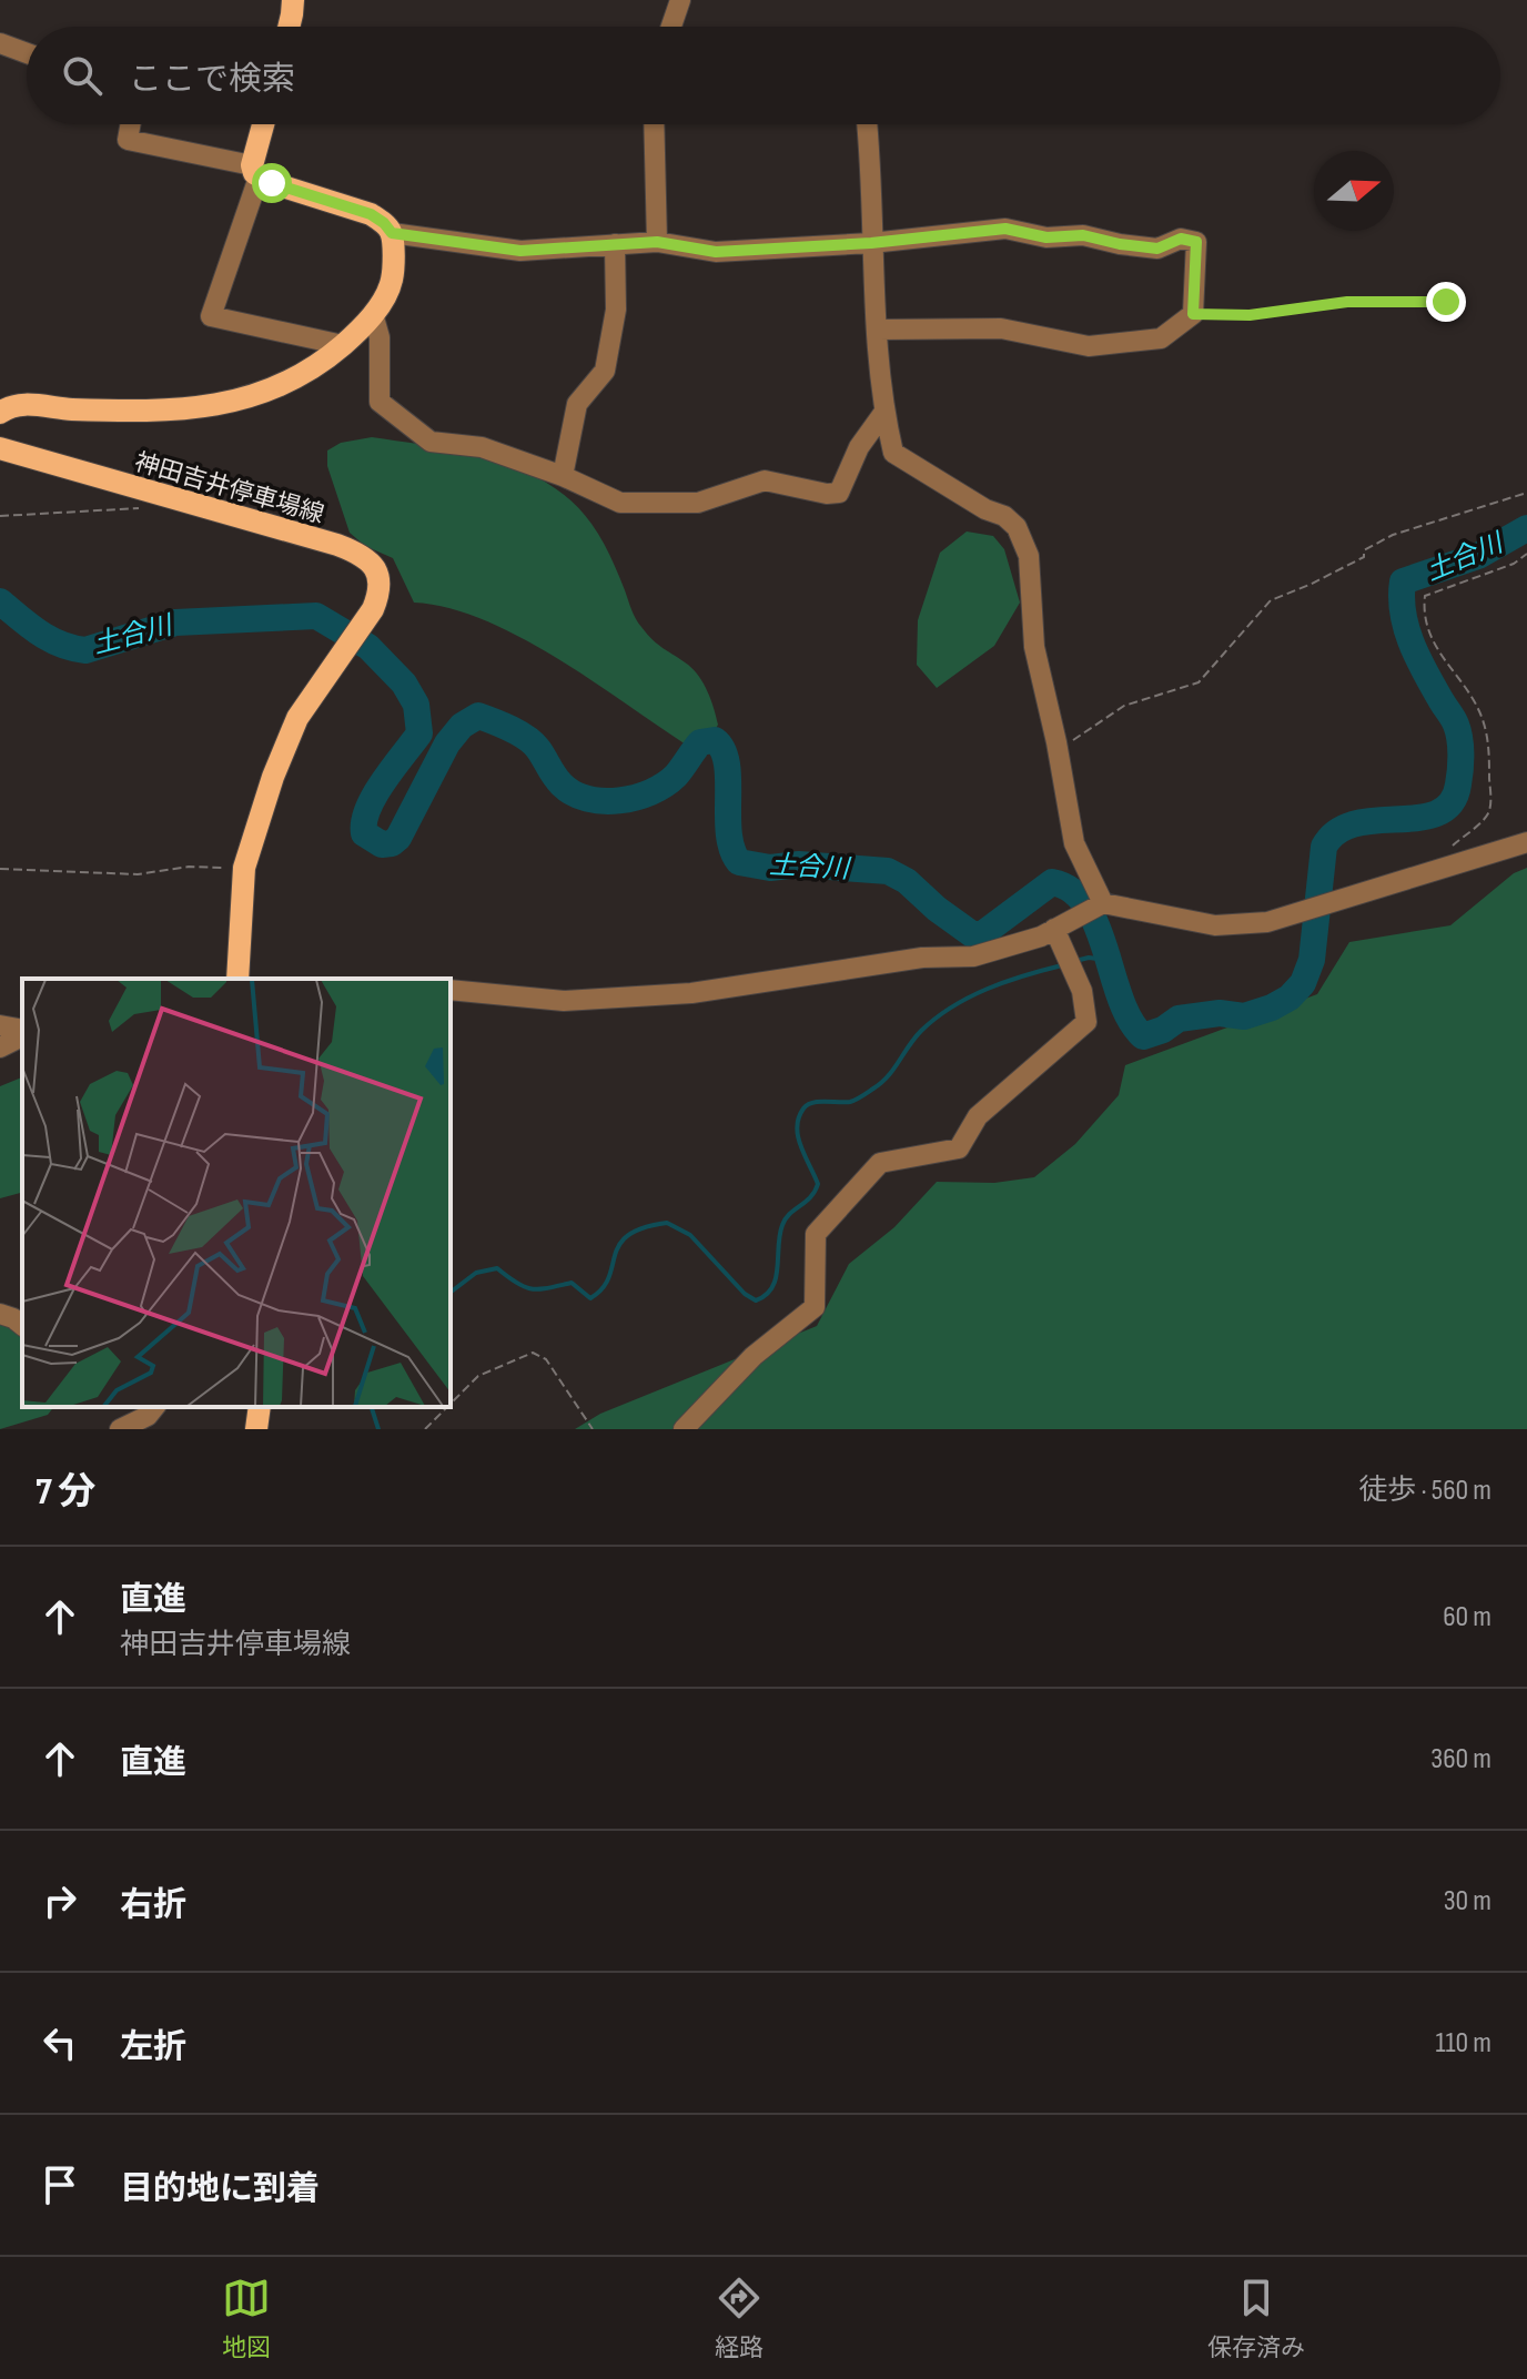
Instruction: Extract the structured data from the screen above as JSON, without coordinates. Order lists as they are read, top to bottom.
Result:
{
  "streets": {
    "main road": ["神田吉井停車場線"]
  },
  "water": ["土合川"],
  "north": "right",
  "page": {
    "search": "ここで検索",
    "heading": ["7 分", "徒歩 · 560 m"],
    "list": [
      ["直進", "神田吉井停車場線", "60 m"],
      ["直進", "360 m"],
      ["右折", "30 m"],
      ["左折", "110 m"],
      "目的地に到着"
    ],
    "nav": ["地図", "経路", "保存済み"]
  }
}
